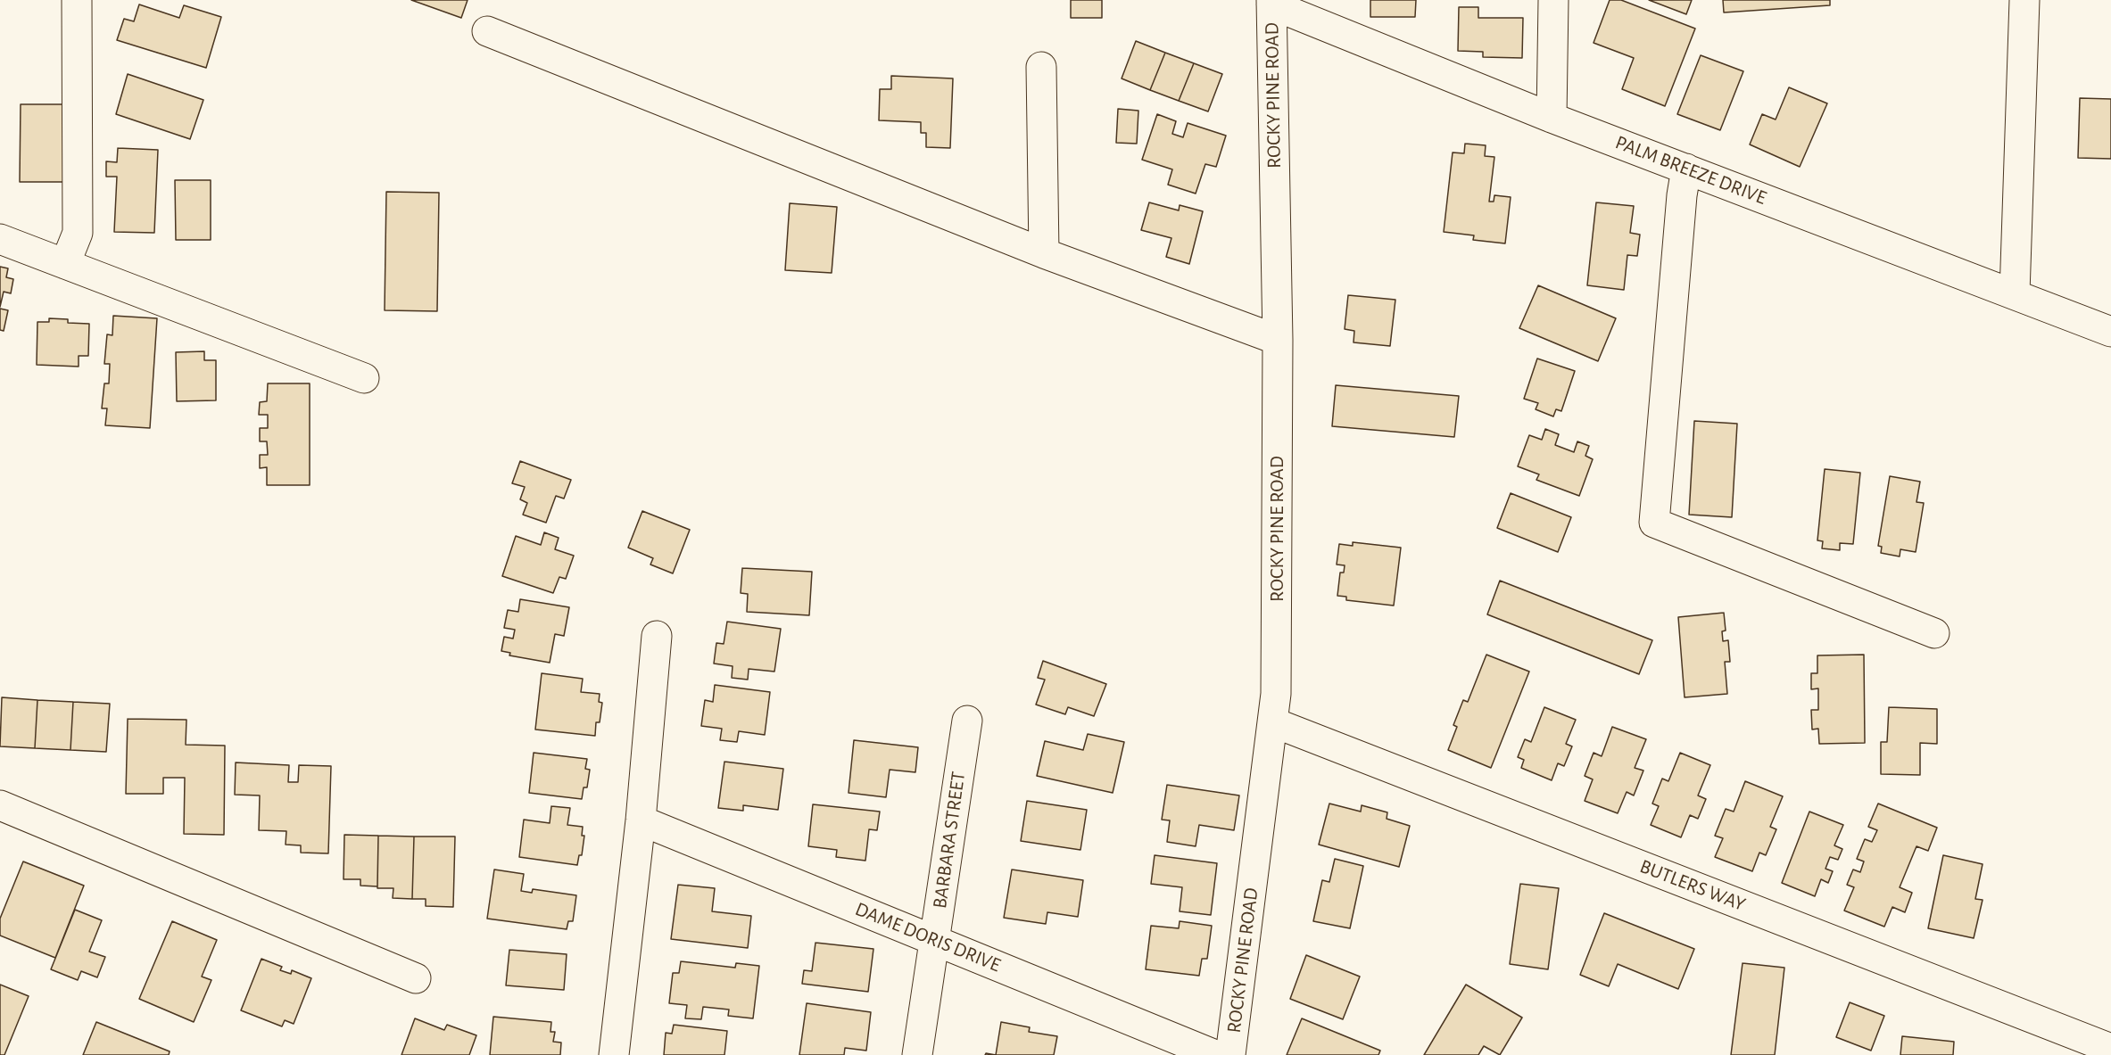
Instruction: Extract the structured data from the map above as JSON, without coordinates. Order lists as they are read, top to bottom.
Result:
{
  "streets": {
    "street": [
      "ROCKY PINE ROAD",
      "PALM BREEZE DRIVE",
      "BARBARA STREET",
      "BUTLERS WAY",
      "DAME DORIS DRIVE"
    ]
  },
  "crossings": [
    ["ROCKY PINE ROAD", "PALM BREEZE DRIVE"],
    ["ROCKY PINE ROAD", "BUTLERS WAY"],
    ["BARBARA STREET", "DAME DORIS DRIVE"]
  ]
}
